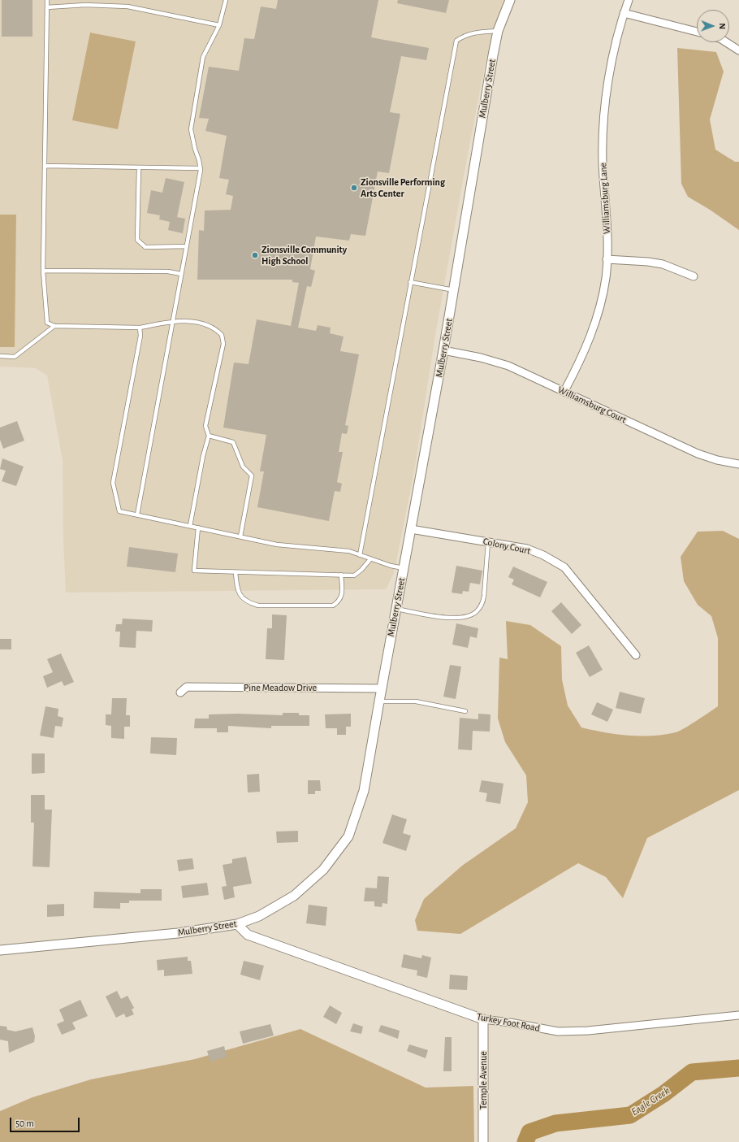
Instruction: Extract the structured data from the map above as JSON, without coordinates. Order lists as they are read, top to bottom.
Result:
{
  "streets": {
    "street": [
      "Mulberry Street",
      "Williamsburg Lane",
      "Williamsburg Court",
      "Colony Court",
      "Pine Meadow Drive",
      "Turkey Foot Road",
      "Temple Avenue"
    ]
  },
  "crossings": [
    ["Mulberry Street", "Williamsburg Court"],
    ["Mulberry Street", "Colony Court"],
    ["Mulberry Street", "Pine Meadow Drive"],
    ["Mulberry Street", "Turkey Foot Road"],
    ["Williamsburg Lane", "Williamsburg Court"],
    ["Turkey Foot Road", "Temple Avenue"]
  ],
  "water": ["Eagle Creek"],
  "places": ["Zionsville Performing Arts Center", "Zionsville Community High School"],
  "scale_bar": "50 m",
  "north": "right"
}
